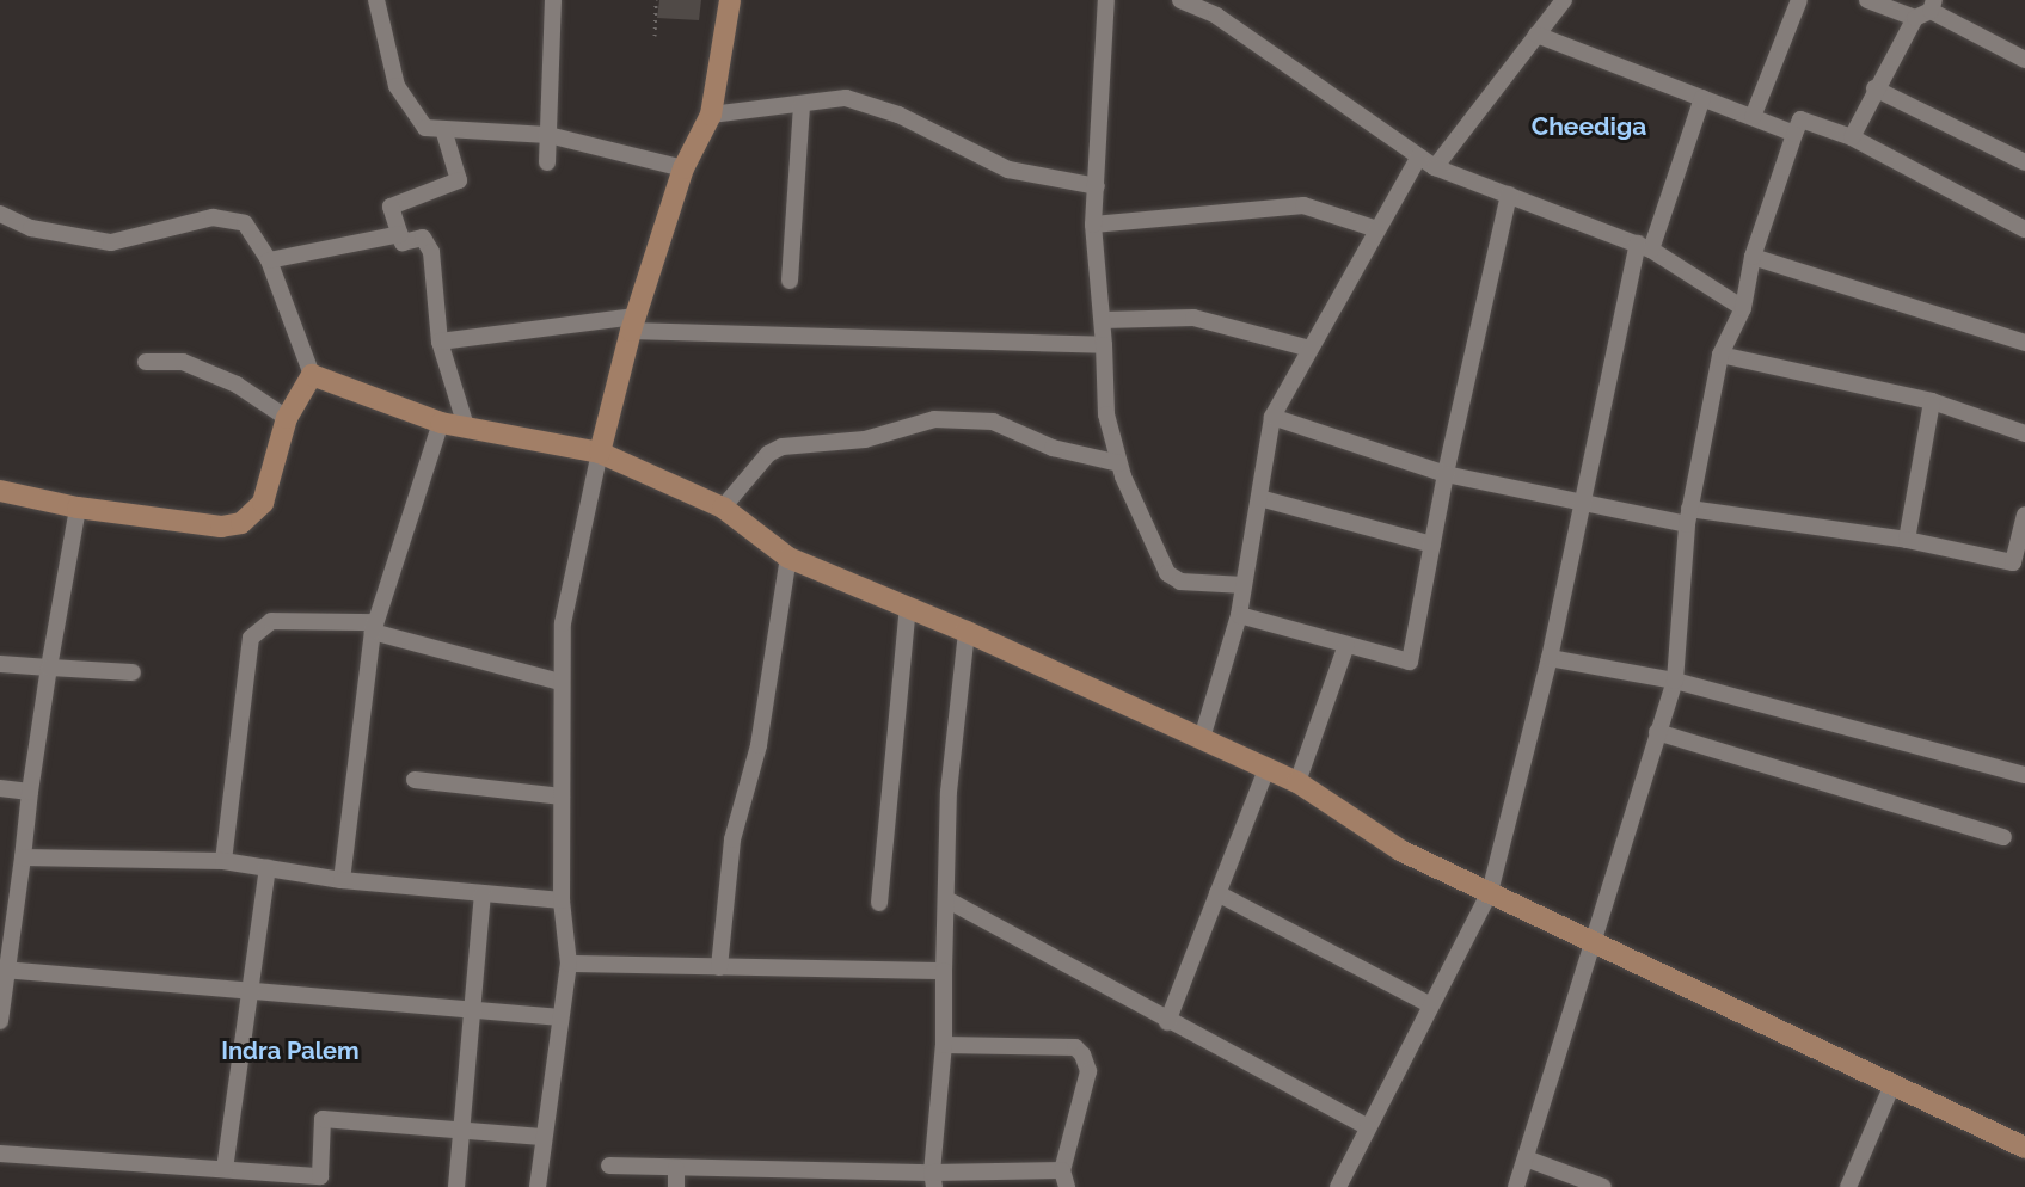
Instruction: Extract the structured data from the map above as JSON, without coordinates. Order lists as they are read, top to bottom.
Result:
{
  "districts": ["Cheediga", "Indra Palem"]
}
